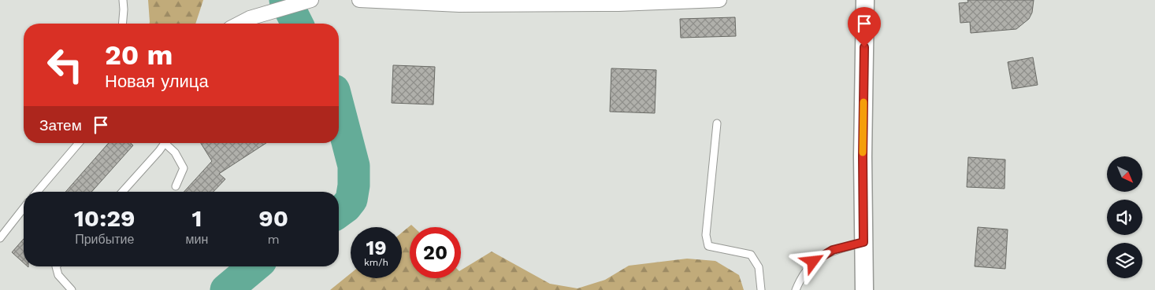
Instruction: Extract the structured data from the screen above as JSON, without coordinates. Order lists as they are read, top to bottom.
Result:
{
  "north": "bottom right",
  "page": {
    "turn": ["20 m", "Новая улица"],
    "then": "Затем",
    "eta": [
      "10:29",
      "Прибытие",
      "1",
      "мин",
      "90",
      "m"
    ],
    "speed": "19 km/h",
    "limit": "20"
  }
}
